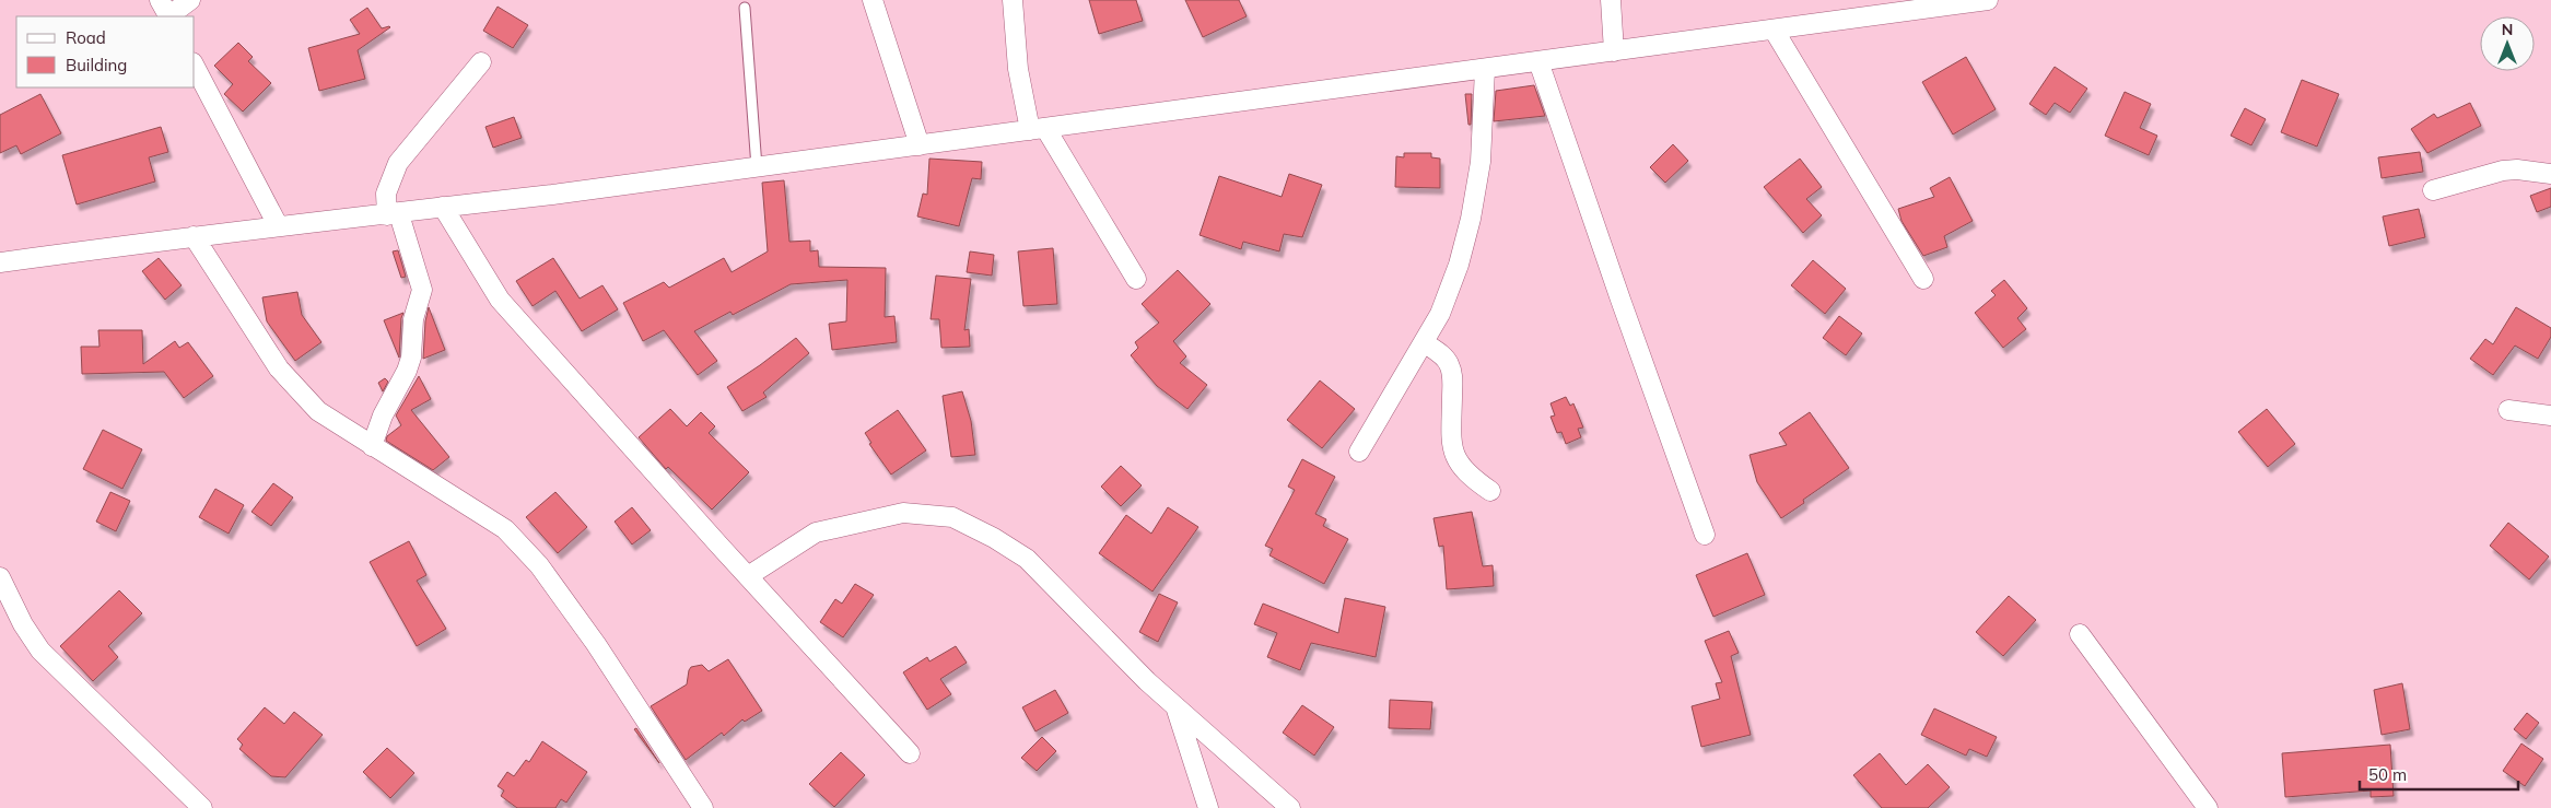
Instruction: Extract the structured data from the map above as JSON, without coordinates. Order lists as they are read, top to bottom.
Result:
{
  "legend": ["Road", "Building"],
  "scale_bar": "50 m",
  "north": "top"
}
